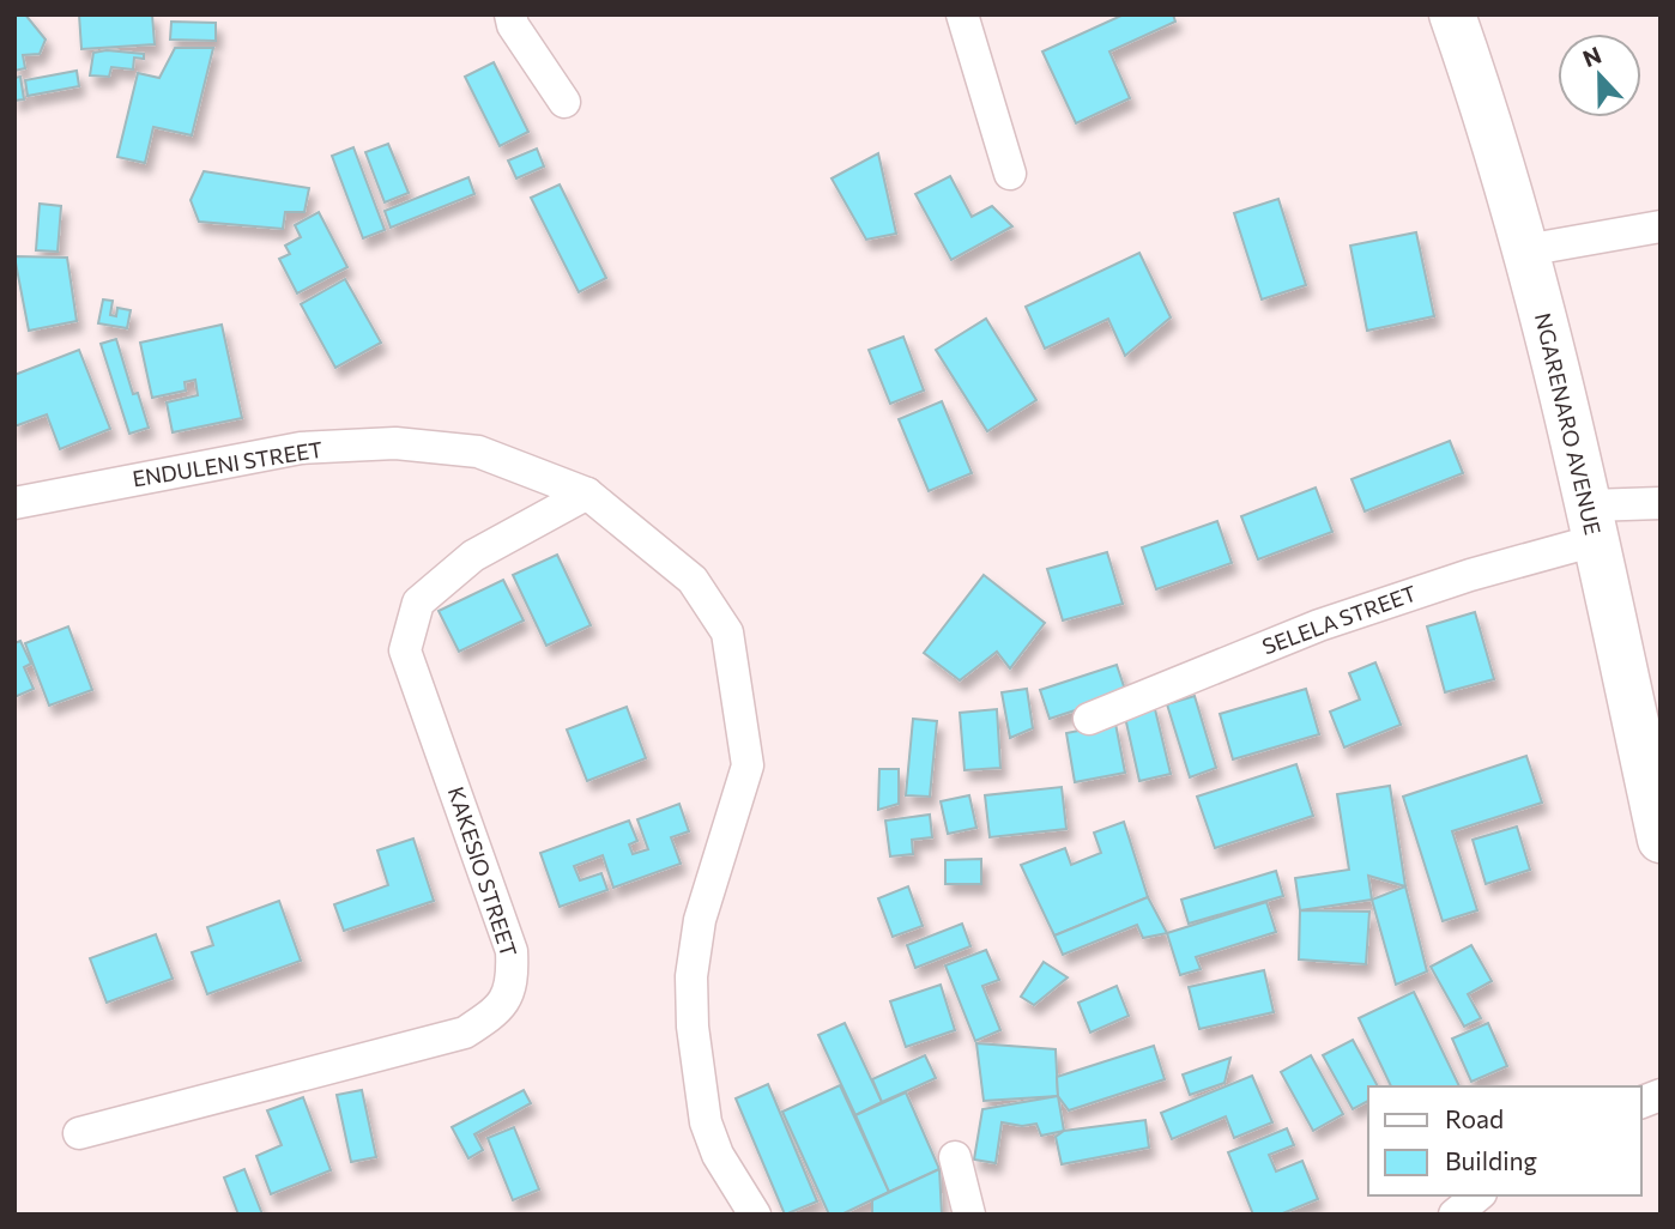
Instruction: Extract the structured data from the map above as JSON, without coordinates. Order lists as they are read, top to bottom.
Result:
{
  "streets": {
    "highway": ["NGARENARO AVENUE"],
    "street": ["ENDULENI STREET", "SELELA STREET", "KAKESIO STREET"]
  },
  "crossings": [
    ["NGARENARO AVENUE", "SELELA STREET"],
    ["ENDULENI STREET", "KAKESIO STREET"]
  ],
  "legend": ["Road", "Building"],
  "north": "top"
}
